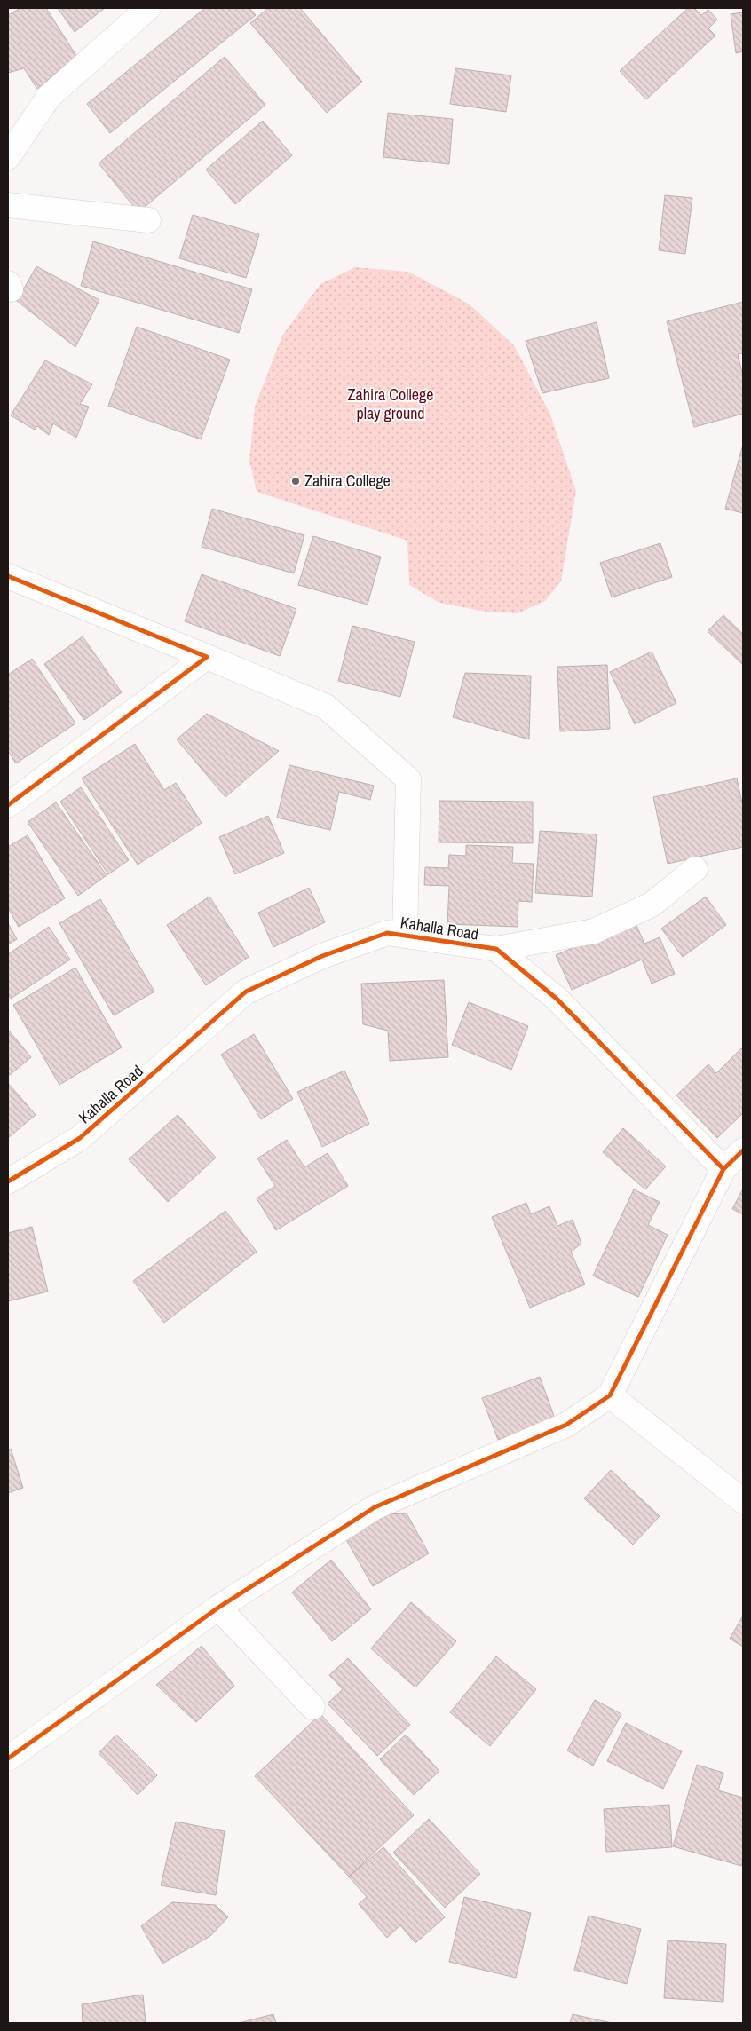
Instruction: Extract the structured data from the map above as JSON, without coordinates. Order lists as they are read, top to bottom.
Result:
{
  "streets": {
    "street": ["Kahalla Road"]
  },
  "parks": ["Zahira College play ground"],
  "places": ["Zahira College"]
}
